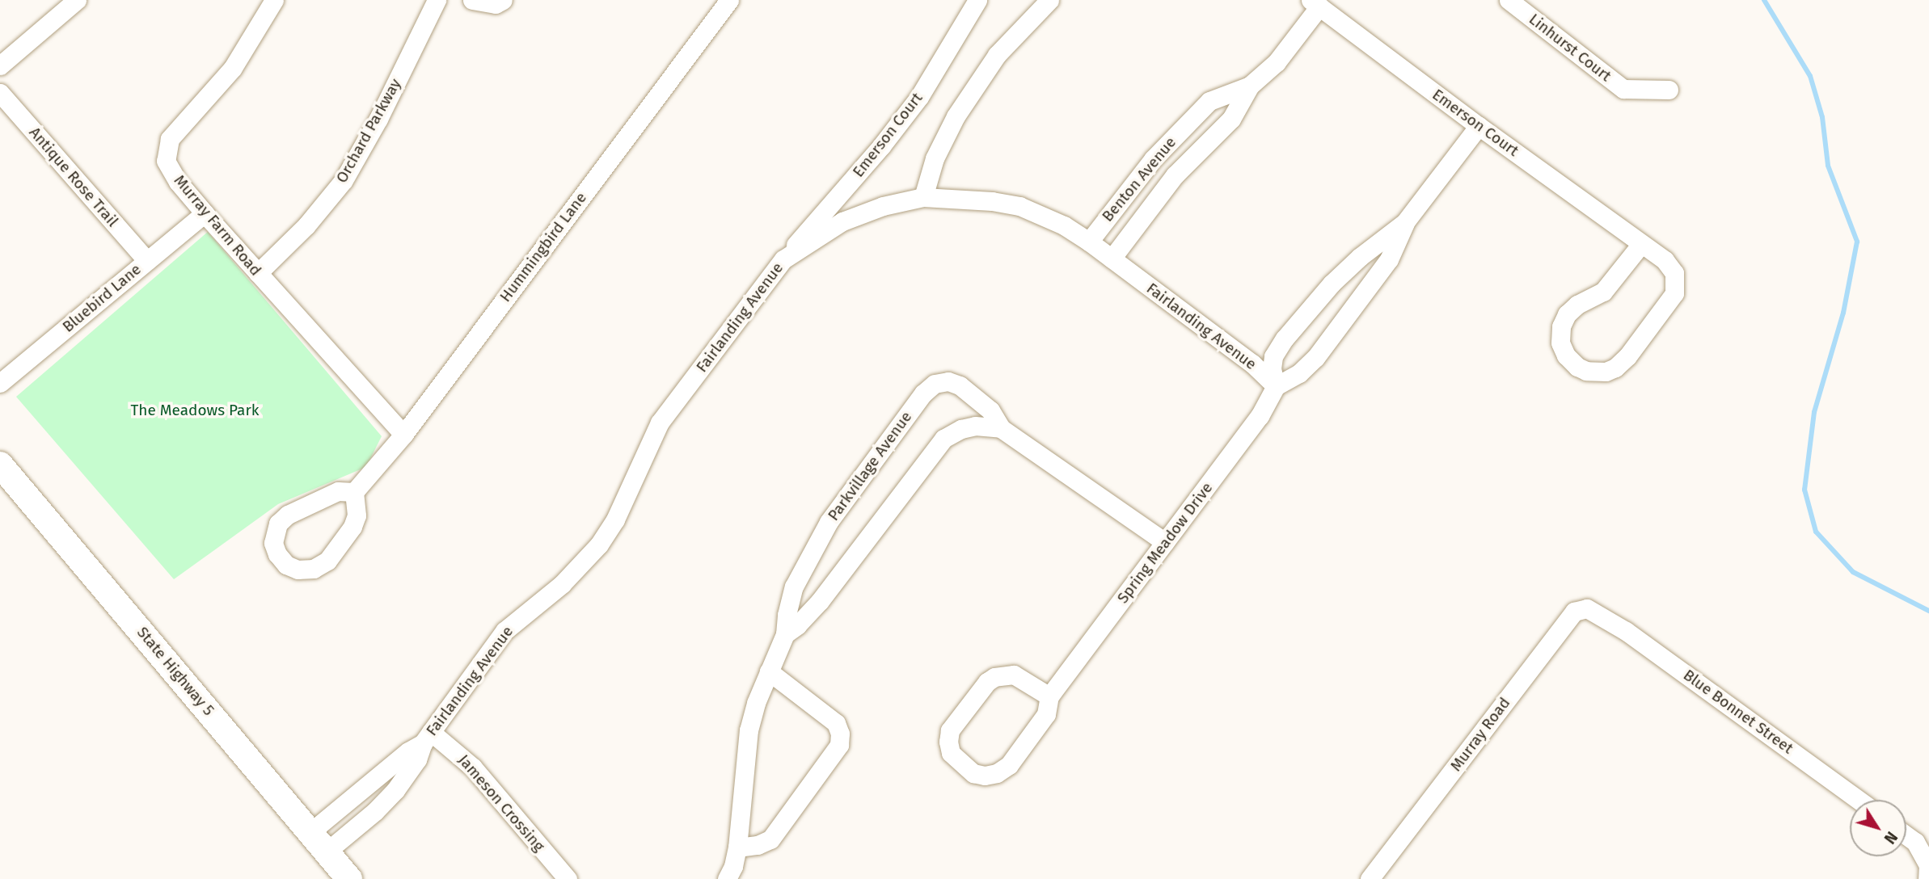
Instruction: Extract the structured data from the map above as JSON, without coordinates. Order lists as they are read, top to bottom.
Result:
{
  "streets": {
    "main road": ["State Highway 5"],
    "street": [
      "Linhurst Court",
      "Emerson Court",
      "Orchard Parkway",
      "Antique Rose Trail",
      "Benton Avenue",
      "Murray Farm Road",
      "Hummingbird Lane",
      "Bluebird Lane",
      "Fairlanding Avenue",
      "Parkvillage Avenue",
      "Spring Meadow Drive",
      "Blue Bonnet Street",
      "Murray Road",
      "Jameson Crossing"
    ]
  },
  "crossings": [
    ["Emerson Court", "Benton Avenue"],
    ["Emerson Court", "Fairlanding Avenue"],
    ["Orchard Parkway", "Murray Farm Road"],
    ["Antique Rose Trail", "Bluebird Lane"],
    ["Benton Avenue", "Fairlanding Avenue"],
    ["Murray Farm Road", "Hummingbird Lane"],
    ["Murray Farm Road", "Bluebird Lane"],
    ["Fairlanding Avenue", "Spring Meadow Drive"],
    ["Fairlanding Avenue", "State Highway 5"],
    ["Fairlanding Avenue", "Jameson Crossing"],
    ["Parkvillage Avenue", "Spring Meadow Drive"],
    ["Blue Bonnet Street", "Murray Road"]
  ],
  "parks": ["The Meadows Park"],
  "north": "bottom right"
}
